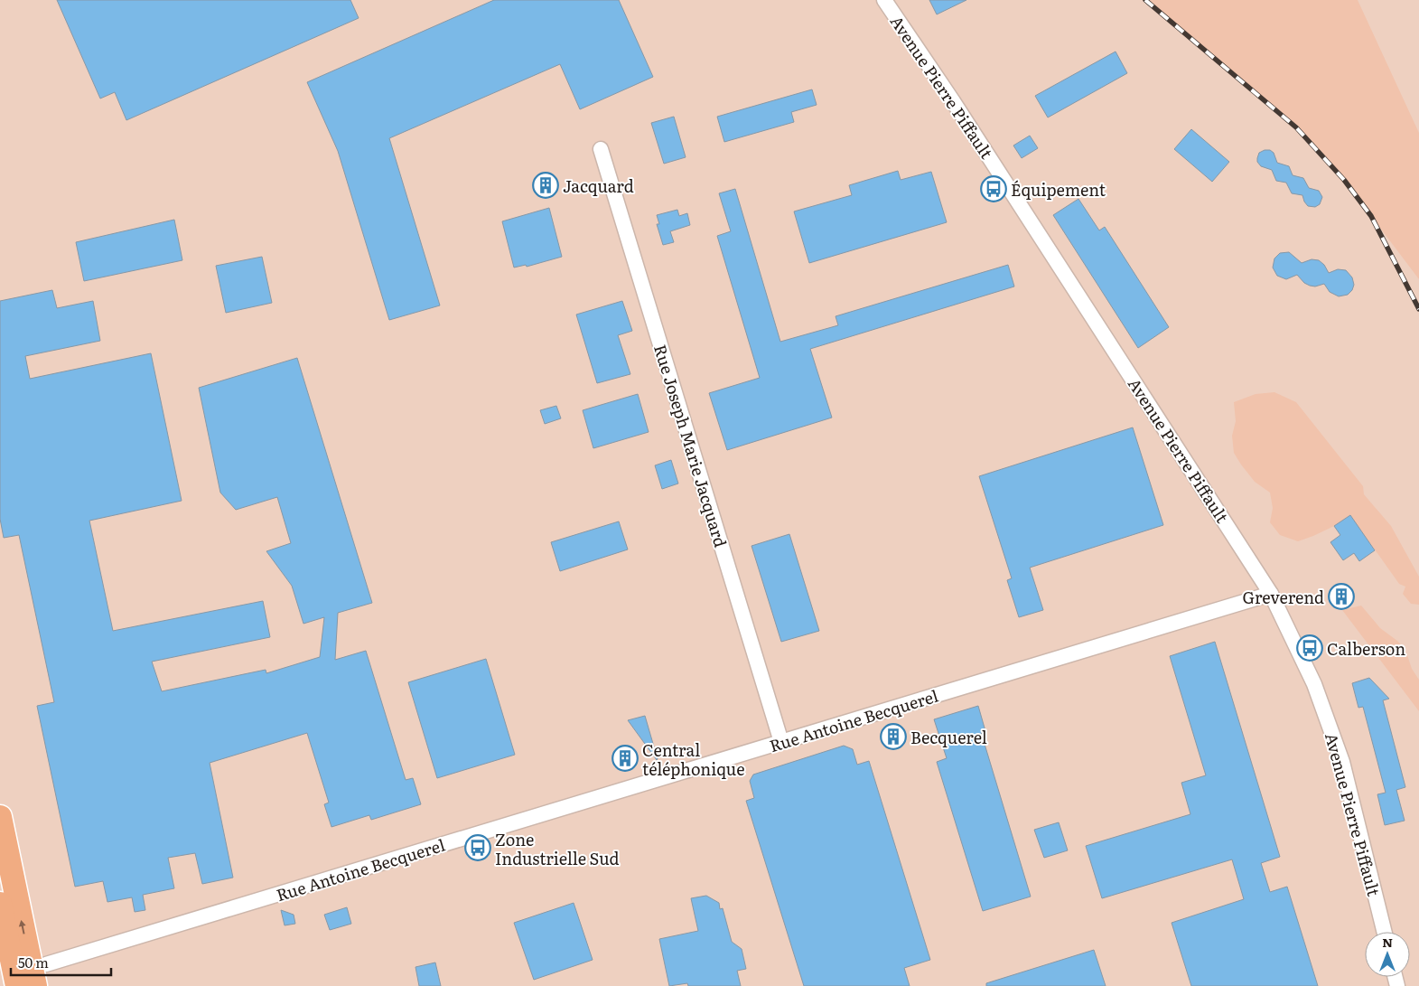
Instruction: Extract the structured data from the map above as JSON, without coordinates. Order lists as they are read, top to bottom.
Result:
{
  "streets": {
    "street": ["Avenue Pierre Piffault", "Rue Joseph Marie Jacquard", "Rue Antoine Becquerel"]
  },
  "crossings": [
    ["Avenue Pierre Piffault", "Rue Antoine Becquerel"],
    ["Rue Joseph Marie Jacquard", "Rue Antoine Becquerel"]
  ],
  "places": {
    "building": [
      "Jacquard",
      "Greverend",
      "Becquerel",
      "Central téléphonique"
    ],
    "bus stop": ["Équipement", "Calberson", "Zone Industrielle Sud"]
  },
  "scale_bar": "50 m",
  "north": "top"
}
